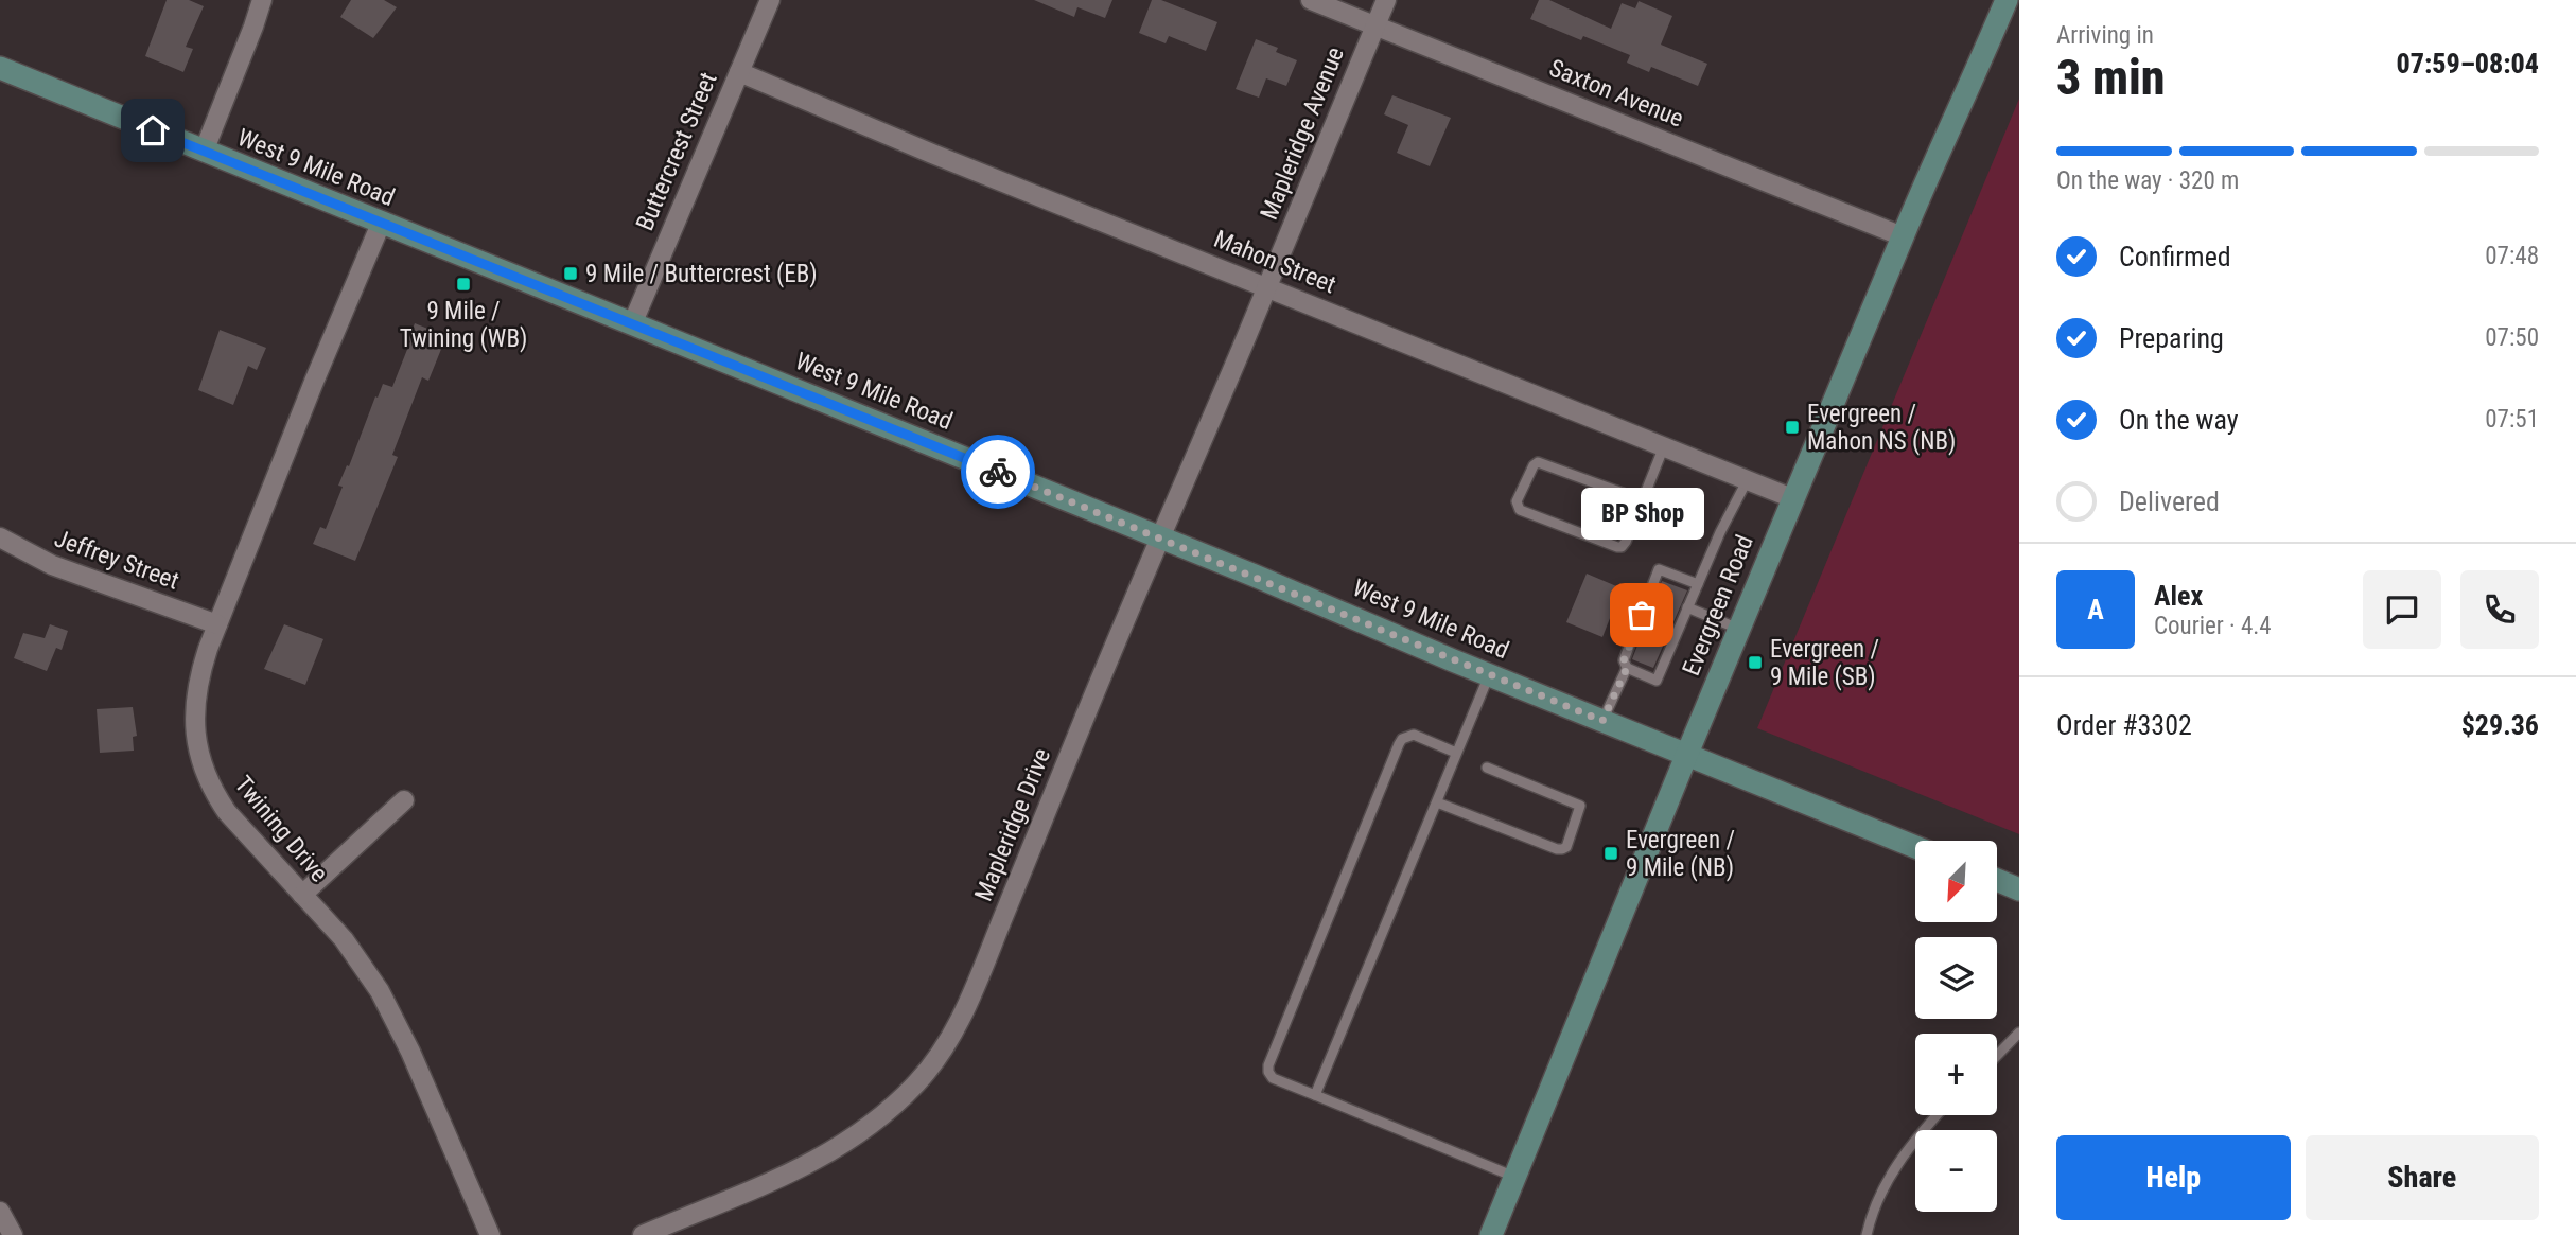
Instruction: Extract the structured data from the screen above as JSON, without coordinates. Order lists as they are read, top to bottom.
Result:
{
  "streets": {
    "main road": ["West 9 Mile Road", "Evergreen Road"],
    "street": [
      "Saxton Avenue",
      "Mapleridge Avenue",
      "Buttercrest Street",
      "Mahon Street",
      "Jeffrey Street",
      "Mapleridge Drive",
      "Twining Drive"
    ]
  },
  "crossings": [
    ["Saxton Avenue", "Mapleridge Avenue"],
    ["Saxton Avenue", "Evergreen Road"],
    ["Mapleridge Avenue", "Mahon Street"],
    ["Mapleridge Avenue", "Mapleridge Drive"],
    ["Buttercrest Street", "West 9 Mile Road"],
    ["Buttercrest Street", "Mahon Street"],
    ["West 9 Mile Road", "Evergreen Road"],
    ["West 9 Mile Road", "Mapleridge Drive"],
    ["West 9 Mile Road", "Twining Drive"],
    ["Mahon Street", "Evergreen Road"],
    ["Mahon Street", "Mapleridge Drive"],
    ["Jeffrey Street", "Twining Drive"]
  ],
  "places": {
    "transit": [
      "9 Mile / Buttercrest (EB)",
      "9 Mile / Twining (WB)",
      "Evergreen / Mahon NS (NB)",
      "Evergreen / 9 Mile (SB)",
      "Evergreen / 9 Mile (NB)"
    ],
    "other": ["BP Shop"]
  },
  "north": "bottom left",
  "page": {
    "heading": ["3 min", "Arriving in", "07:59–08:04"],
    "panel": [
      "Alex",
      "Courier · 4.4",
      "Order #3302",
      "$29.36"
    ],
    "bar": "On the way · 320 m",
    "list": [
      ["Confirmed", "07:48"],
      ["Preparing", "07:50"],
      ["On the way", "07:51"],
      "Delivered"
    ],
    "bubble": "BP Shop",
    "round": "A",
    "map_buttons": ["+", "−"],
    "buttons": ["Help", "Share"]
  }
}
